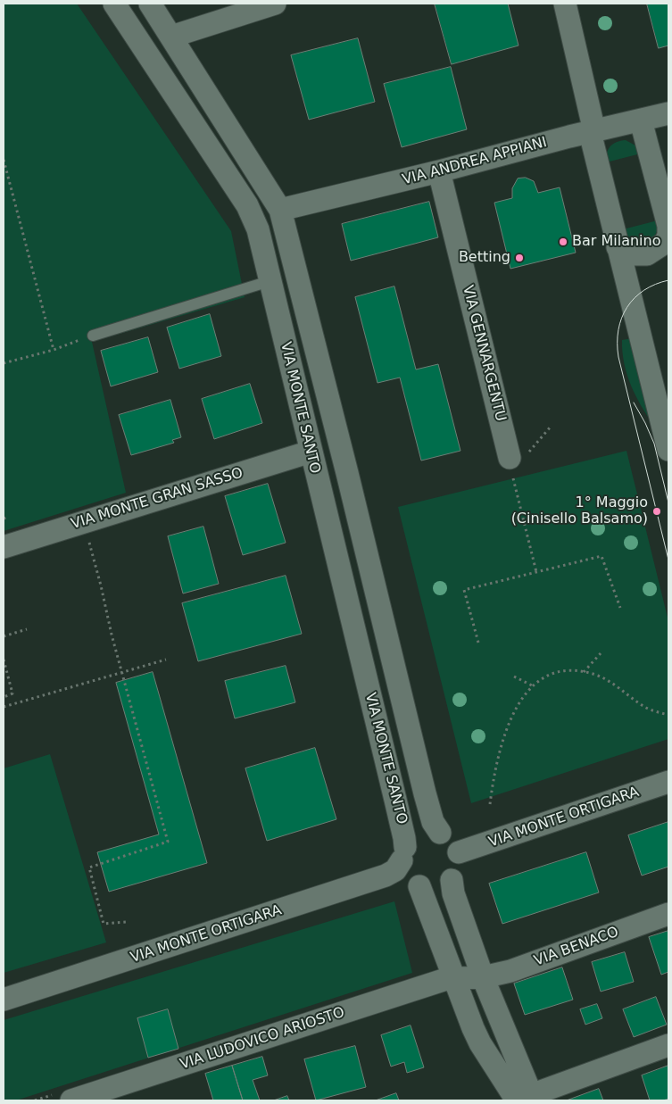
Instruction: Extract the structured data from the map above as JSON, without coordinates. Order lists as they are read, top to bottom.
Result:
{
  "streets": {
    "street": [
      "VIA ANDREA APPIANI",
      "VIA GENNARGENTU",
      "VIA MONTE SANTO",
      "VIA MONTE GRAN SASSO",
      "VIA MONTE ORTIGARA",
      "VIA BENACO",
      "VIA LUDOVICO ARIOSTO"
    ]
  },
  "crossings": [
    ["VIA ANDREA APPIANI", "VIA GENNARGENTU"],
    ["VIA ANDREA APPIANI", "VIA MONTE SANTO"],
    ["VIA MONTE SANTO", "VIA MONTE GRAN SASSO"],
    ["VIA MONTE SANTO", "VIA MONTE ORTIGARA"],
    ["VIA BENACO", "VIA LUDOVICO ARIOSTO"]
  ],
  "places": ["Bar Milanino", "Betting", "1° Maggio (Cinisello Balsamo)"]
}
